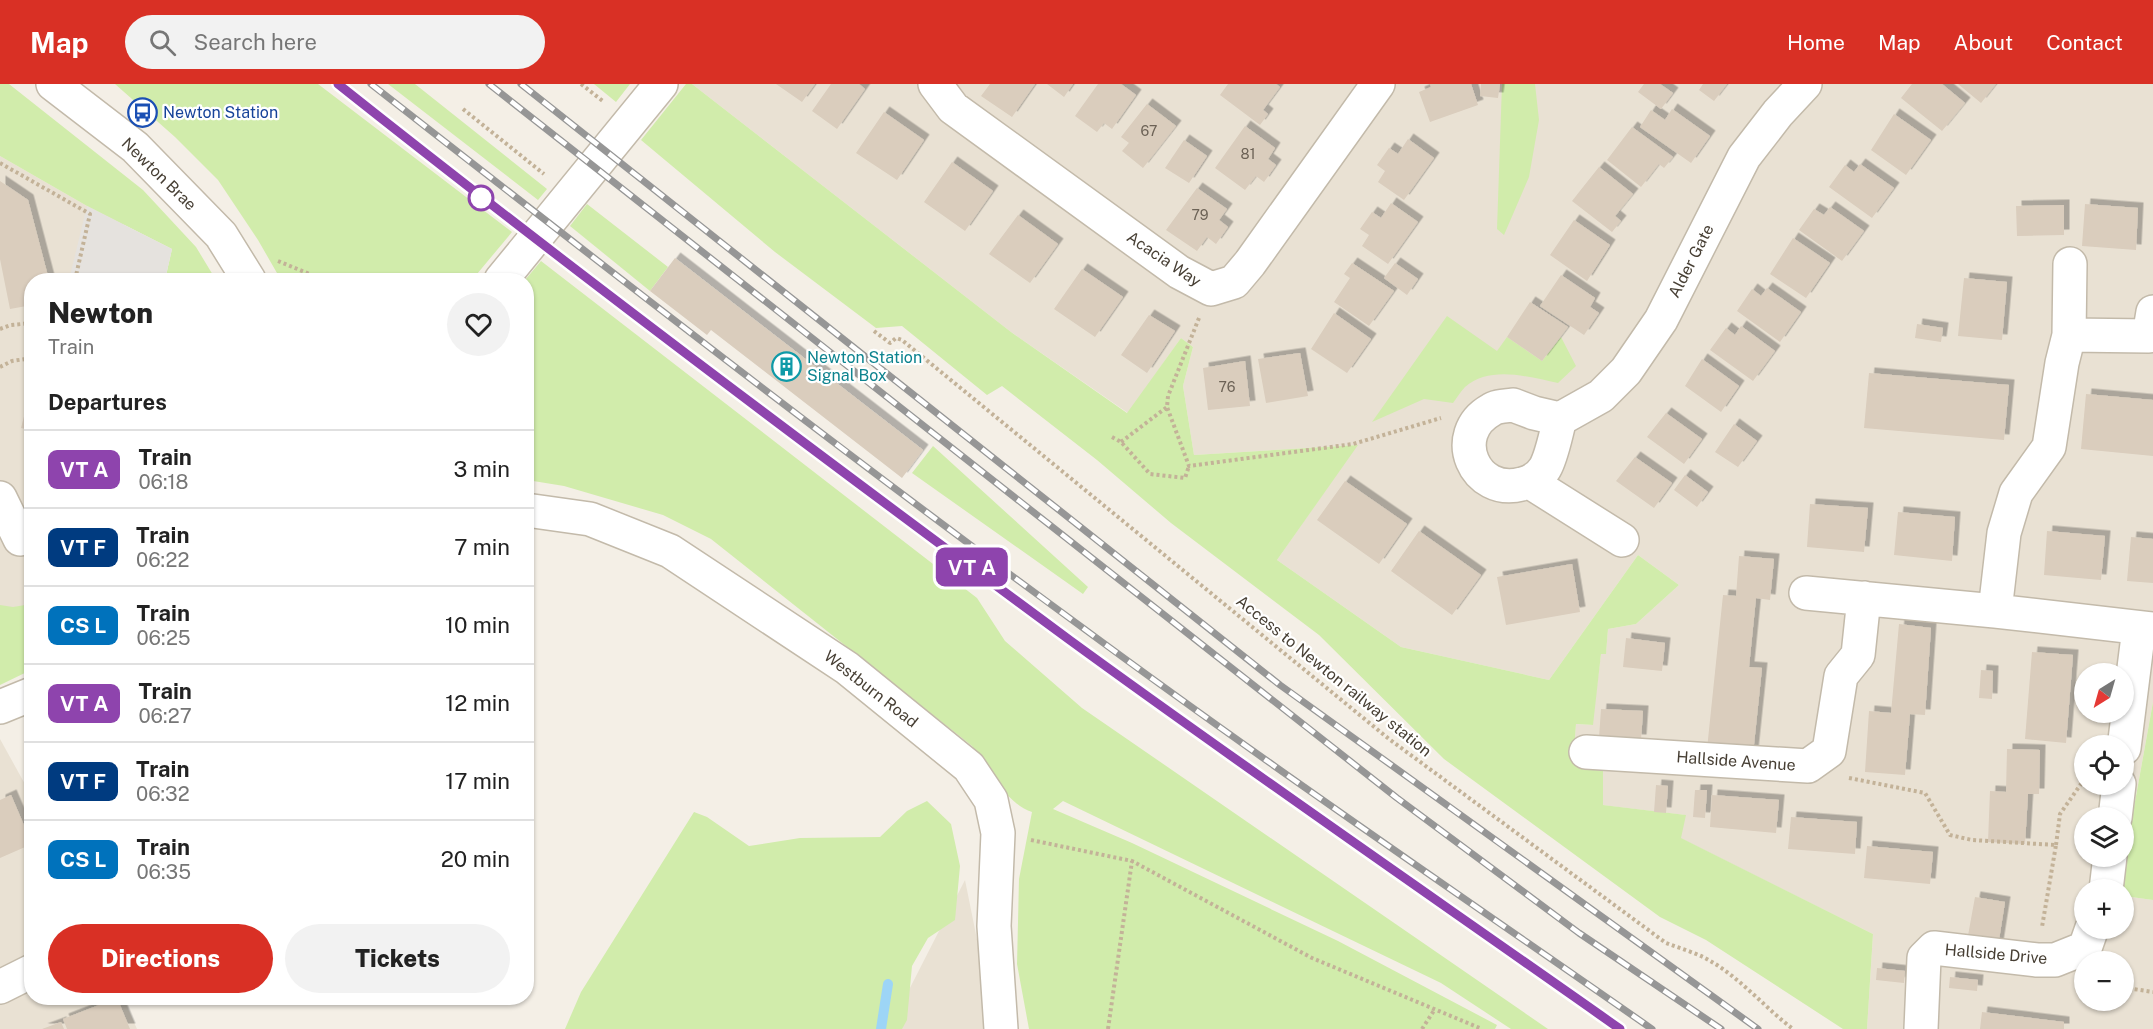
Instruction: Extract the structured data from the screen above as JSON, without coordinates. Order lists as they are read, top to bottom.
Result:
{
  "streets": {
    "street": [
      "Newton Brae",
      "Acacia Way",
      "Alder Gate",
      "Westburn Road",
      "Hallside Avenue",
      "Hallside Drive"
    ],
    "path": ["Access to Newton railway station"]
  },
  "places": {
    "bus stop": ["Newton Station"],
    "building": ["Newton Station Signal Box"]
  },
  "house_numbers": [
    "67",
    "81",
    "79",
    "76"
  ],
  "north": "bottom left",
  "page": {
    "header": "Map",
    "search": "Search here",
    "nav": [
      "Home",
      "Map",
      "About",
      "Contact"
    ],
    "on_map": "VT A",
    "heading": [
      ["Newton", "Train"],
      "Departures"
    ],
    "list": [
      {
        "mark": "VT A",
        "name": "Train",
        "note": "06:18",
        "value": "3 min"
      },
      {
        "mark": "VT F",
        "name": "Train",
        "note": "06:22",
        "value": "7 min"
      },
      {
        "mark": "CS L",
        "name": "Train",
        "note": "06:25",
        "value": "10 min"
      },
      {
        "mark": "VT A",
        "name": "Train",
        "note": "06:27",
        "value": "12 min"
      },
      {
        "mark": "VT F",
        "name": "Train",
        "note": "06:32",
        "value": "17 min"
      },
      {
        "mark": "CS L",
        "name": "Train",
        "note": "06:35",
        "value": "20 min"
      }
    ],
    "map_buttons": ["+", "−"],
    "buttons": ["Directions", "Tickets"]
  }
}
